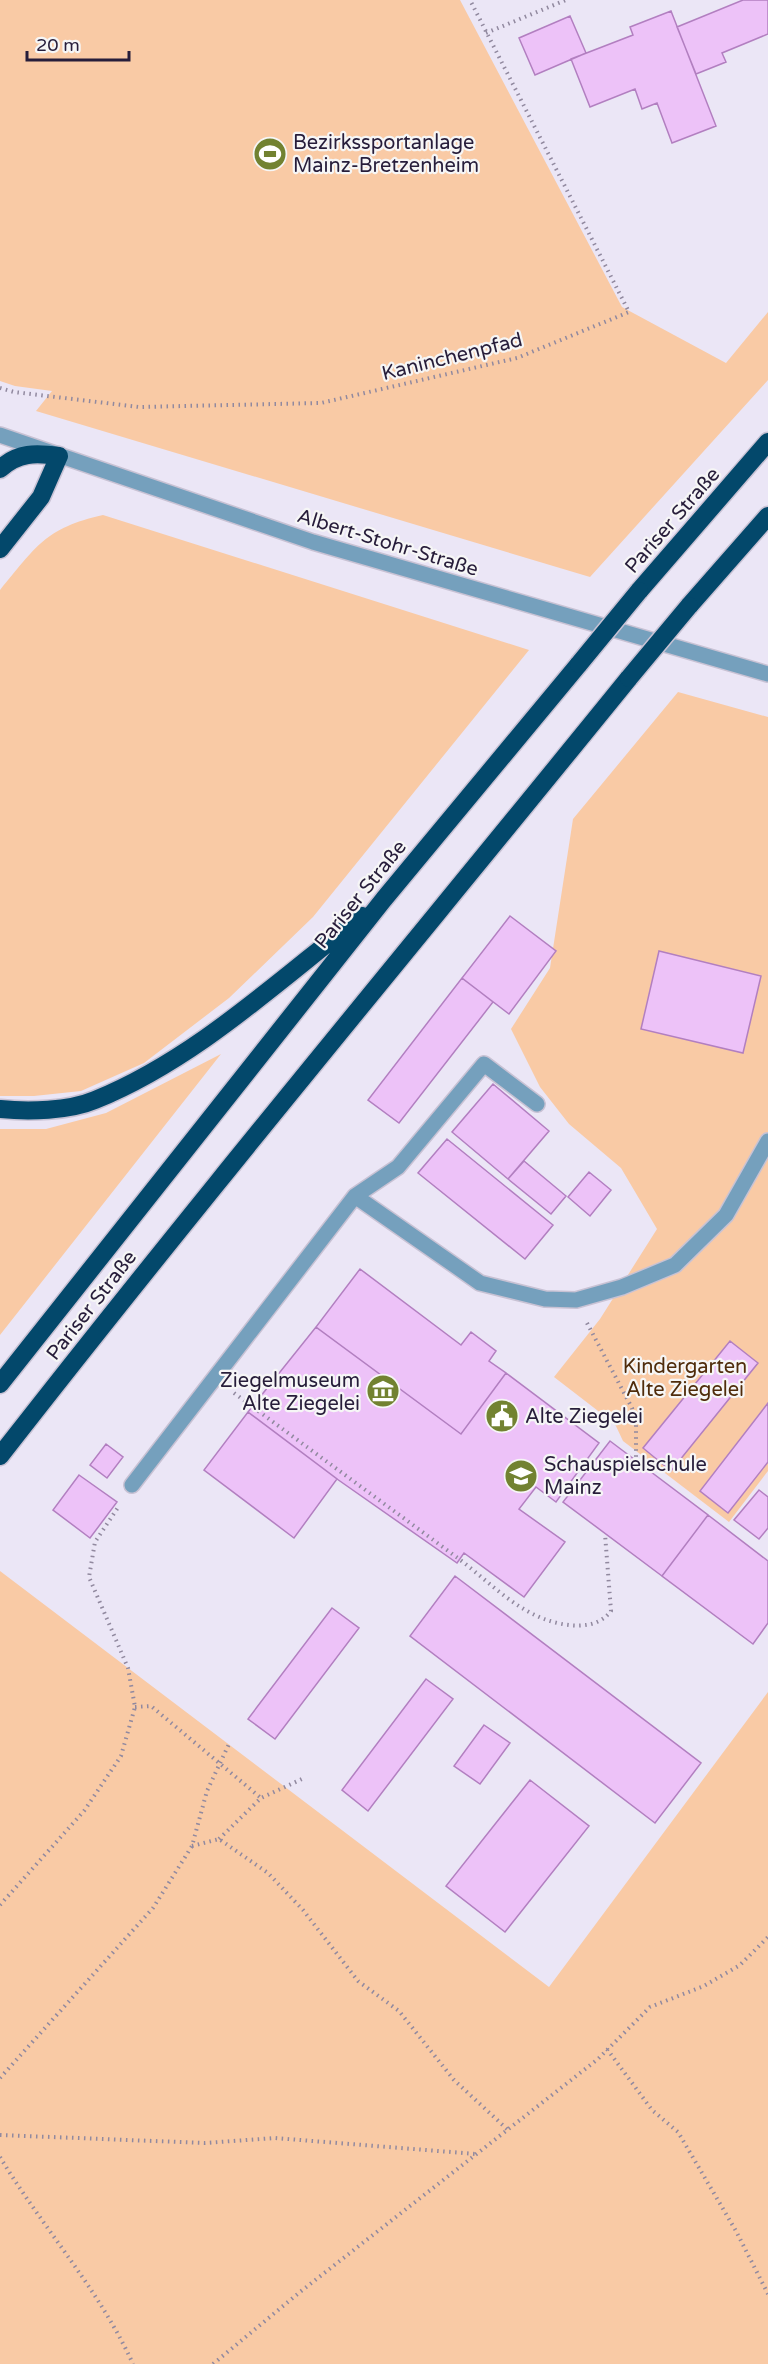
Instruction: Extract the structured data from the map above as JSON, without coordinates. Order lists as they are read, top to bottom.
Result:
{
  "streets": {
    "highway": ["Pariser Straße"],
    "street": ["Albert-Stohr-Straße"],
    "path": ["Kaninchenpfad"]
  },
  "parks": ["Kindergarten Alte Ziegelei"],
  "places": {
    "sports": ["Bezirkssportanlage Mainz-Bretzenheim"],
    "museum": ["Ziegelmuseum Alte Ziegelei"],
    "public building": ["Alte Ziegelei"],
    "school or university": ["Schauspielschule Mainz"]
  },
  "scale_bar": "20 m"
}
